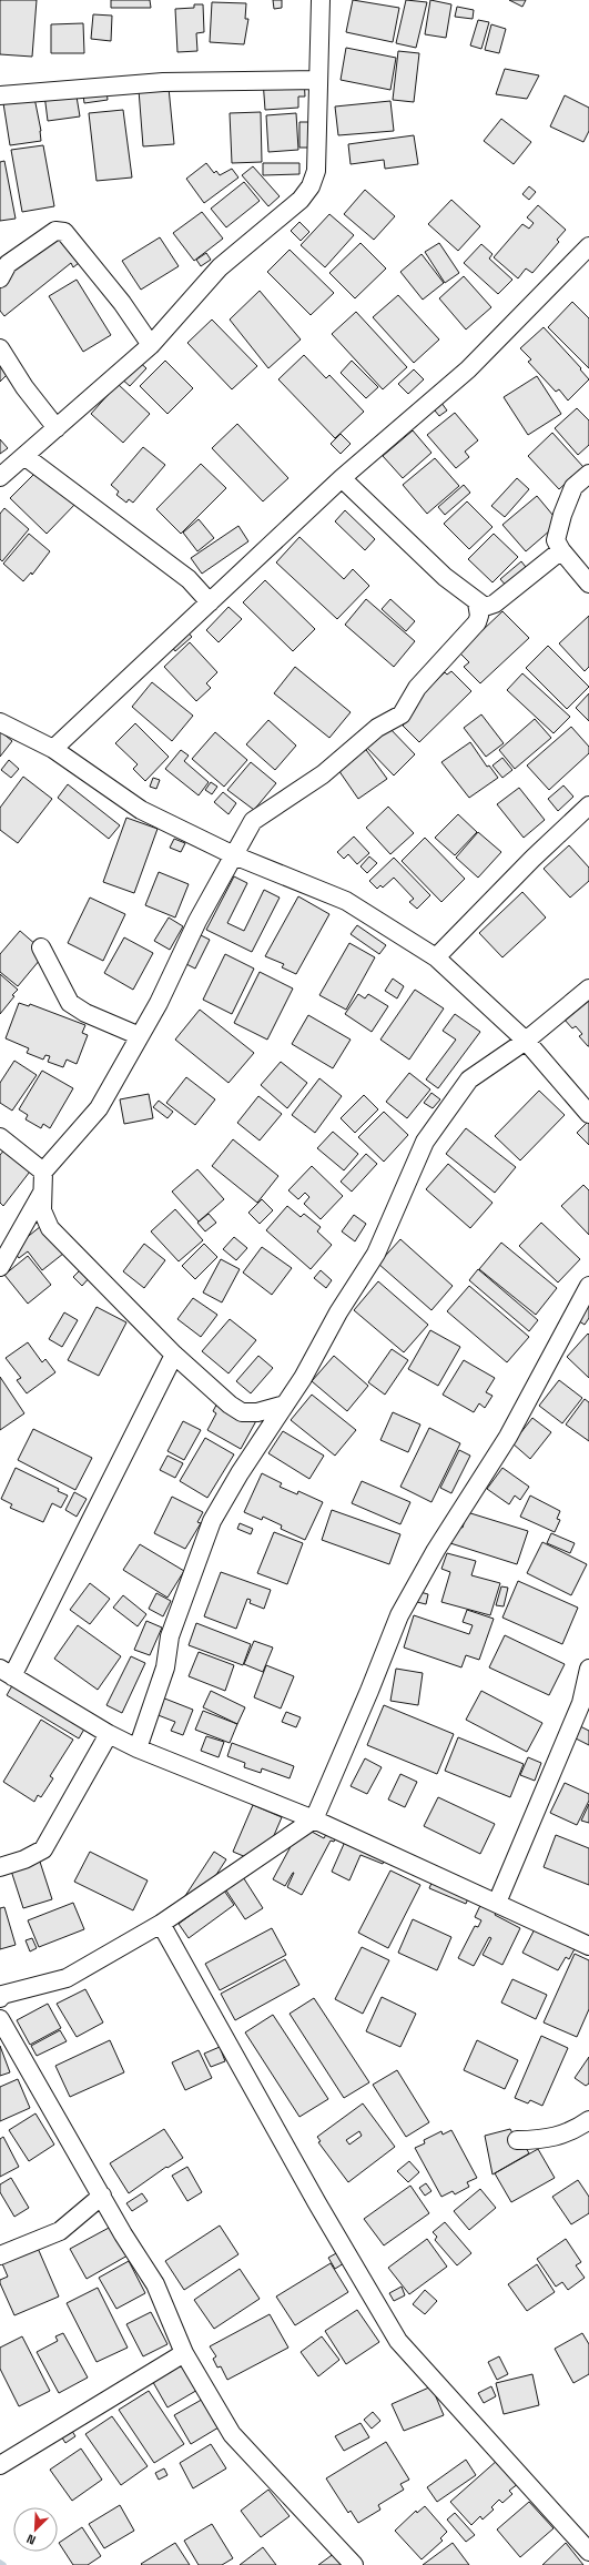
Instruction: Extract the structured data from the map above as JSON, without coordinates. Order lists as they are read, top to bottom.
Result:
{
  "north": "bottom left"
}
